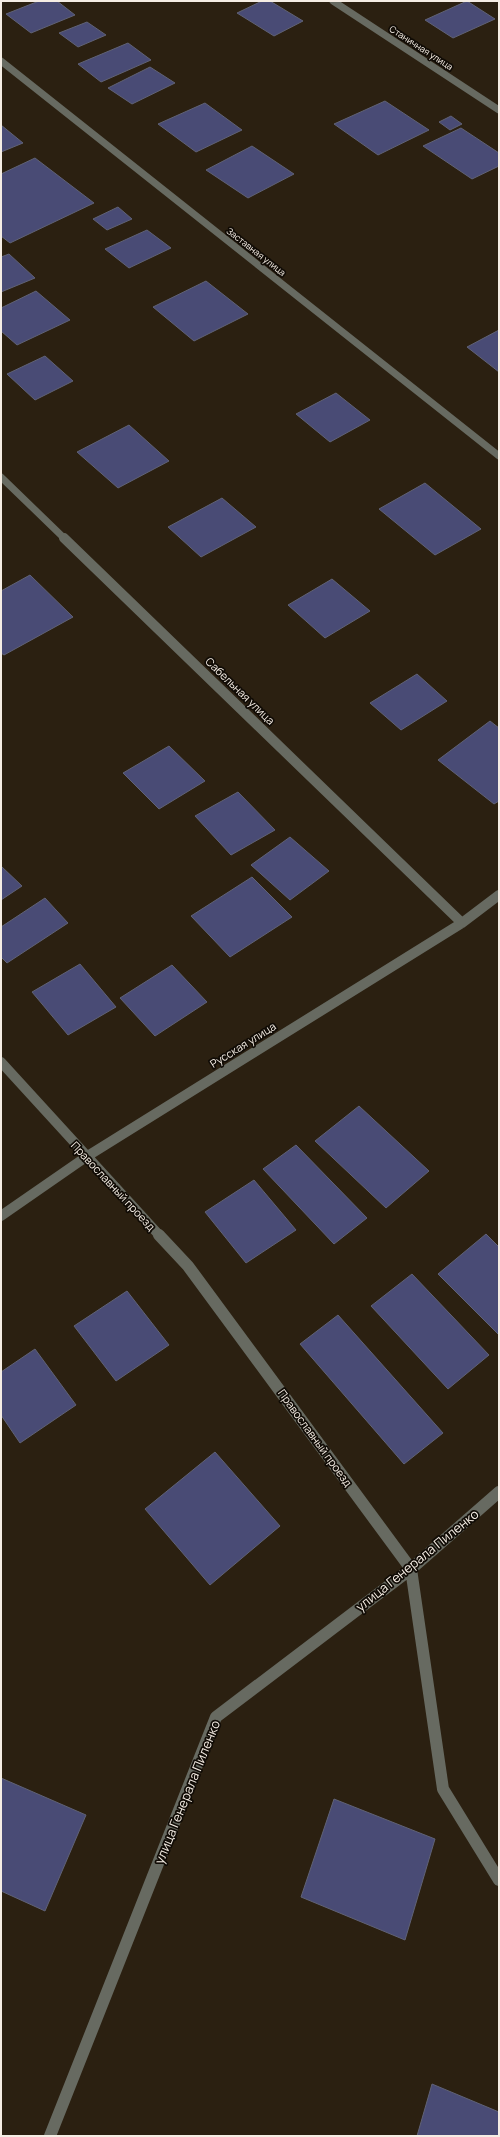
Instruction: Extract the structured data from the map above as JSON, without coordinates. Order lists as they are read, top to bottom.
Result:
{
  "streets": {
    "street": [
      "Станичная улица",
      "Заставная улица",
      "Сабельная улица",
      "Русская улица",
      "Православный проезд",
      "улица Генерала Пиленко"
    ]
  },
  "crossings": [
    ["Сабельная улица", "Русская улица"],
    ["Русская улица", "Православный проезд"],
    ["Православный проезд", "улица Генерала Пиленко"]
  ]
}
